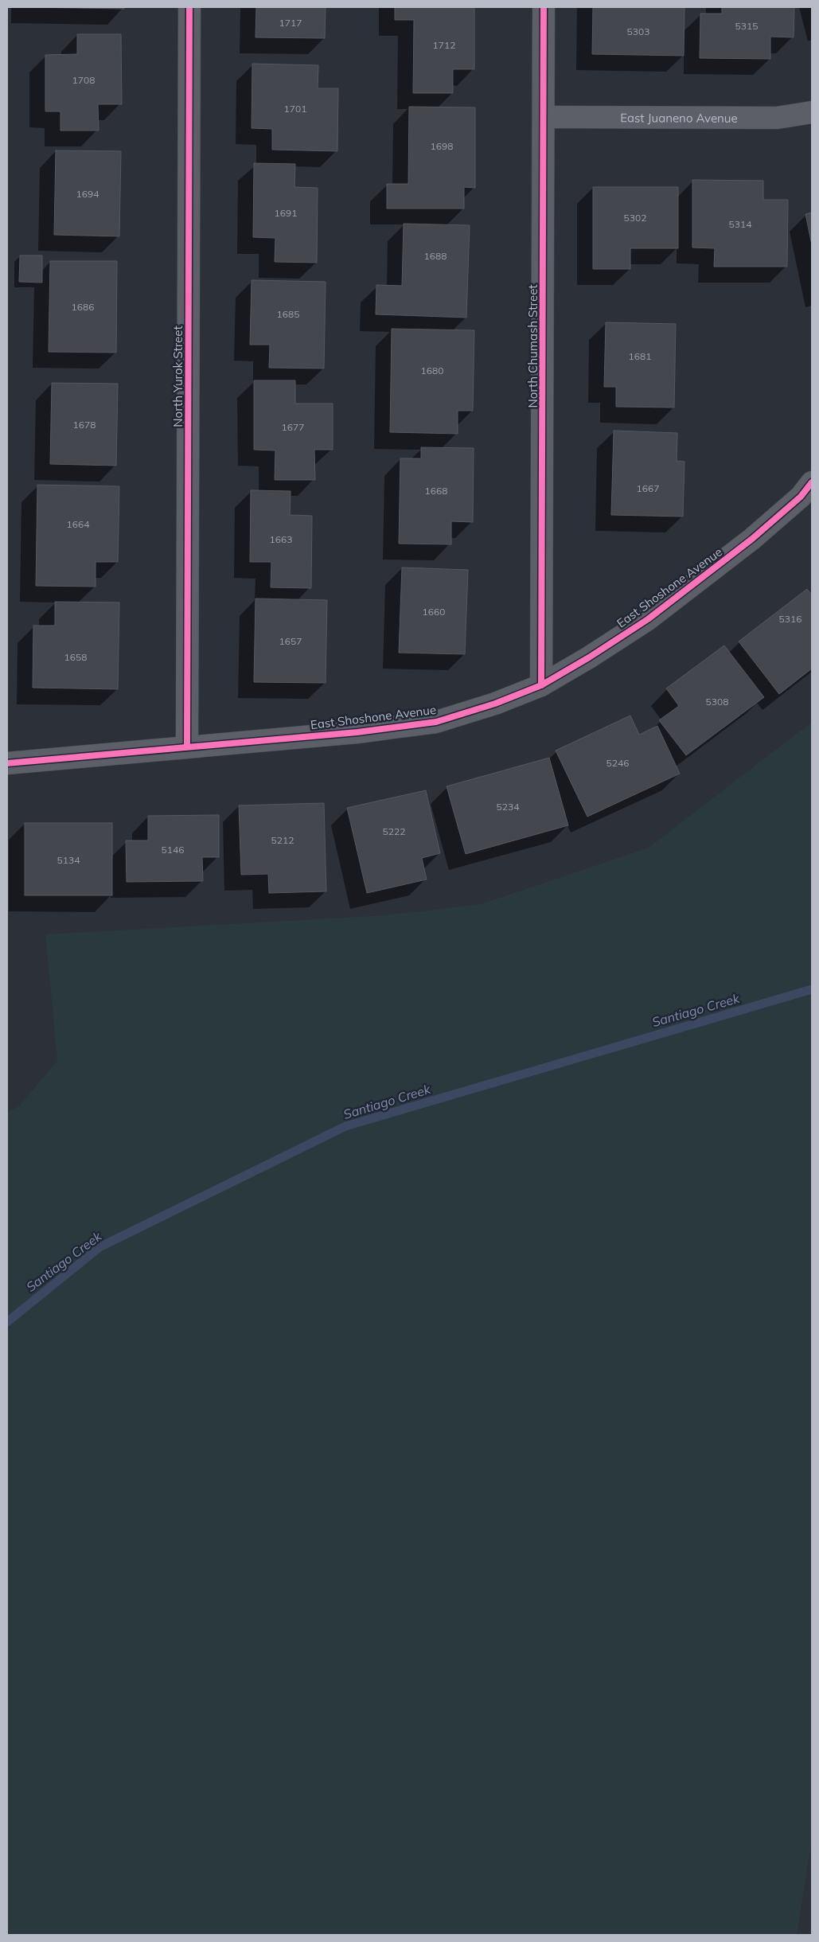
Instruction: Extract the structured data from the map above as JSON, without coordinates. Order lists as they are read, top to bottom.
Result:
{
  "streets": {
    "street": [
      "East Juaneno Avenue",
      "North Chumash Street",
      "North Yurok Street",
      "East Shoshone Avenue"
    ]
  },
  "crossings": [
    ["East Juaneno Avenue", "North Chumash Street"],
    ["North Chumash Street", "East Shoshone Avenue"],
    ["North Yurok Street", "East Shoshone Avenue"]
  ],
  "water": ["Santiago Creek"],
  "house_numbers": [
    "1717",
    "5315",
    "5303",
    "1712",
    "1708",
    "1701",
    "1698",
    "1694",
    "1691",
    "5302",
    "5314",
    "1688",
    "1686",
    "1685",
    "1681",
    "1680",
    "1678",
    "1677",
    "1667",
    "1668",
    "1664",
    "1663",
    "1660",
    "5316",
    "1657",
    "1658",
    "5308",
    "5246",
    "5234",
    "5222",
    "5212",
    "5146",
    "5134"
  ]
}
